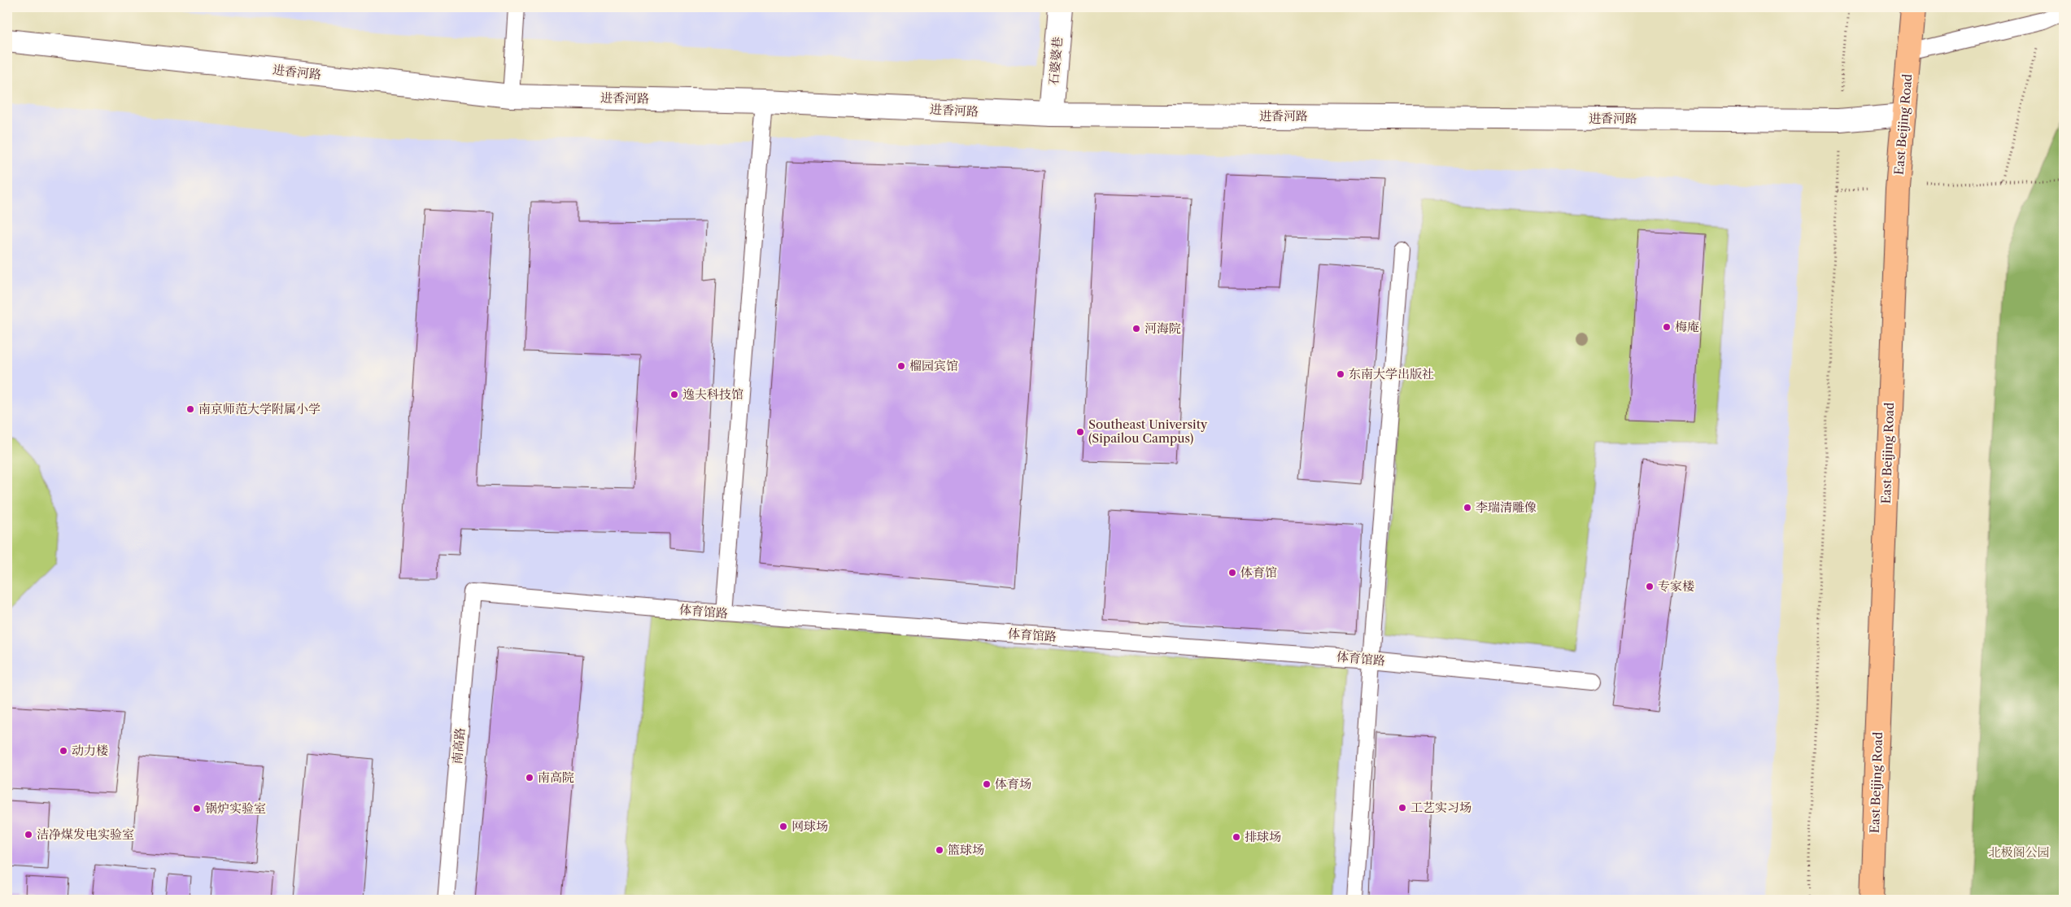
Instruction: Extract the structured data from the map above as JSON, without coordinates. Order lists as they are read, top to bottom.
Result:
{
  "streets": {
    "main road": ["East Beijing Road"],
    "street": ["石婆婆巷", "进香河路"],
    "lane": ["体育馆路", "南高路"]
  },
  "crossings": [
    ["石婆婆巷", "进香河路"],
    ["进香河路", "East Beijing Road"],
    ["体育馆路", "南高路"]
  ],
  "parks": ["北极阁公园"],
  "places": [
    "梅庵",
    "河海院",
    "榴园宾馆",
    "东南大学出版社",
    "逸夫科技馆",
    "南京师范大学附属小学",
    "Southeast University (Sipailou Campus)",
    "李瑞清雕像",
    "体育馆",
    "专家楼",
    "动力楼",
    "南高院",
    "体育场",
    "工艺实习场",
    "锅炉实验室",
    "网球场",
    "洁净煤发电实验室",
    "排球场",
    "篮球场"
  ]
}
